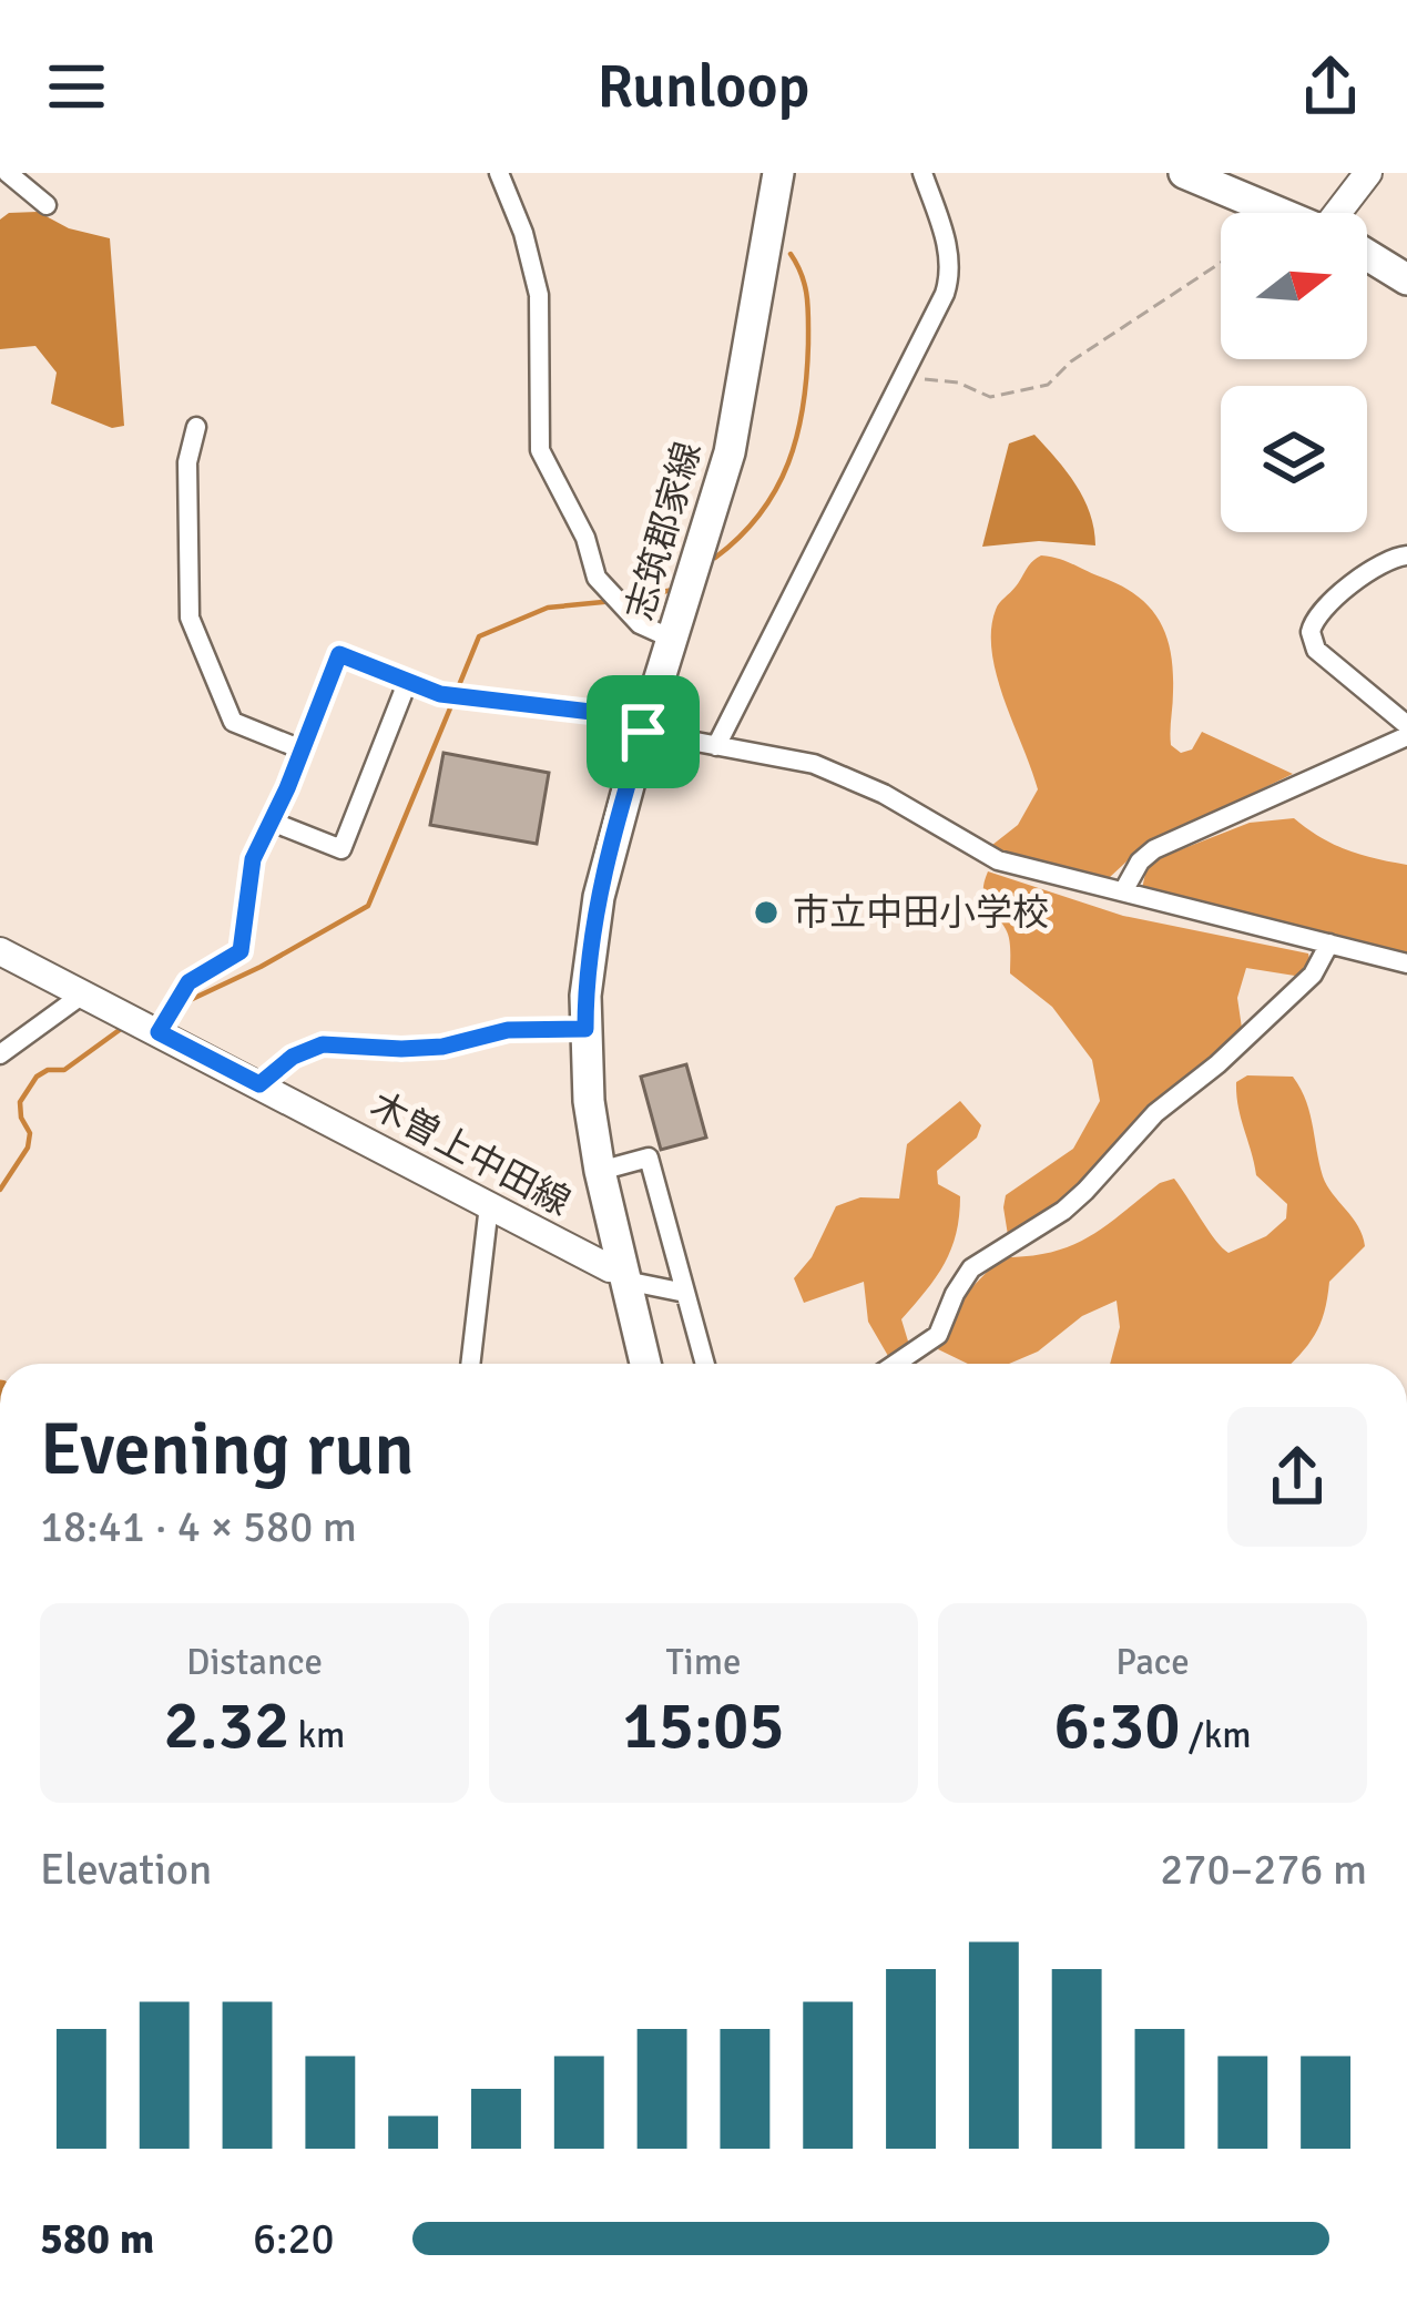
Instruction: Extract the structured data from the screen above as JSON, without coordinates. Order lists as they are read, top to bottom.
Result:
{
  "streets": {
    "main road": ["志筑郡家線", "木曽上中田線"]
  },
  "crossings": [
    ["志筑郡家線", "木曽上中田線"]
  ],
  "places": ["市立中田小学校"],
  "north": "right",
  "page": {
    "header": "Runloop",
    "heading": ["Evening run", "18:41 · 4 × 580 m"],
    "stats": [
      ["Distance", "2.32 km"],
      ["Time", "15:05"],
      ["Pace", "6:30 /km"]
    ],
    "chart": ["Elevation", "270–276 m"],
    "list": [
      {
        "name": "580 m",
        "note": "6:20"
      }
    ]
  }
}
